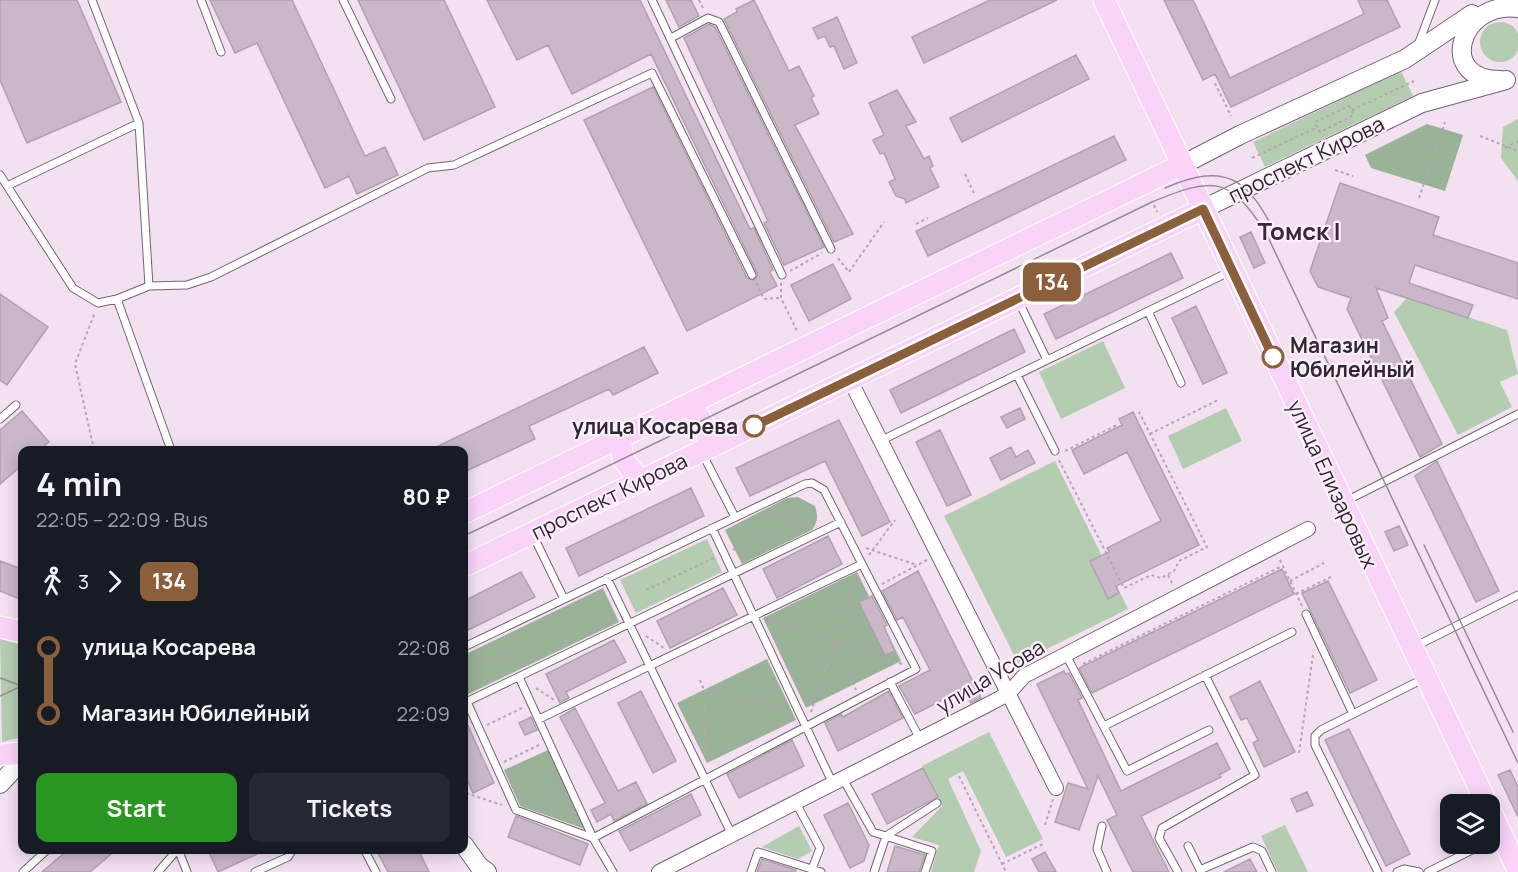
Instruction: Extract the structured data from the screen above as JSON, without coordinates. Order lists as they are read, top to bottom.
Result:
{
  "streets": {
    "main road": ["проспект Кирова", "улица Елизаровых"],
    "street": ["улица Усова"]
  },
  "crossings": [
    ["проспект Кирова", "улица Елизаровых"]
  ],
  "districts": ["Томск I"],
  "places": ["Магазин Юбилейный", "улица Косарева"],
  "lines": ["bus line 134"],
  "page": {
    "on_map": "134",
    "heading": ["4 min", "22:05 – 22:09 · Bus", "80 ₽"],
    "legs": ["3", "134"],
    "list": [
      {
        "name": "улица Косарева",
        "value": "22:08"
      },
      {
        "name": "Магазин Юбилейный",
        "value": "22:09"
      }
    ],
    "buttons": ["Start", "Tickets"]
  }
}
